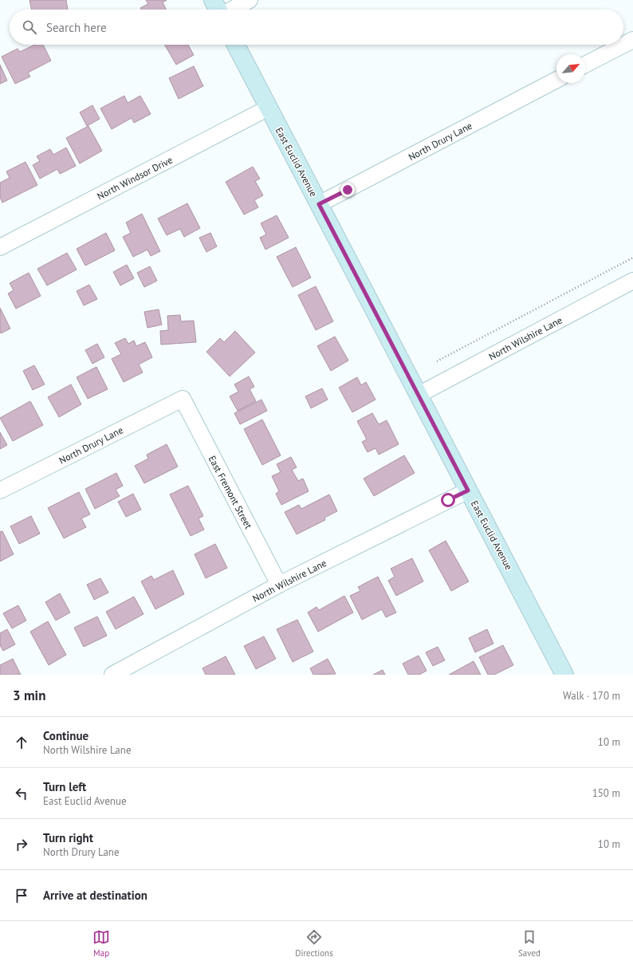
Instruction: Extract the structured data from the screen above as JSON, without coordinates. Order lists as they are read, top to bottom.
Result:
{
  "streets": {
    "main road": ["East Euclid Avenue"],
    "street": [
      "North Drury Lane",
      "North Windsor Drive",
      "North Wilshire Lane",
      "East Fremont Street"
    ]
  },
  "crossings": [
    ["North Drury Lane", "East Euclid Avenue"],
    ["North Drury Lane", "East Fremont Street"],
    ["East Euclid Avenue", "North Windsor Drive"],
    ["East Euclid Avenue", "North Wilshire Lane"],
    ["North Wilshire Lane", "East Fremont Street"]
  ],
  "north": "top right",
  "page": {
    "search": "Search here",
    "heading": ["3 min", "Walk · 170 m"],
    "list": [
      ["Continue", "North Wilshire Lane", "10 m"],
      ["Turn left", "East Euclid Avenue", "150 m"],
      ["Turn right", "North Drury Lane", "10 m"],
      "Arrive at destination"
    ],
    "nav": ["Map", "Directions", "Saved"]
  }
}
